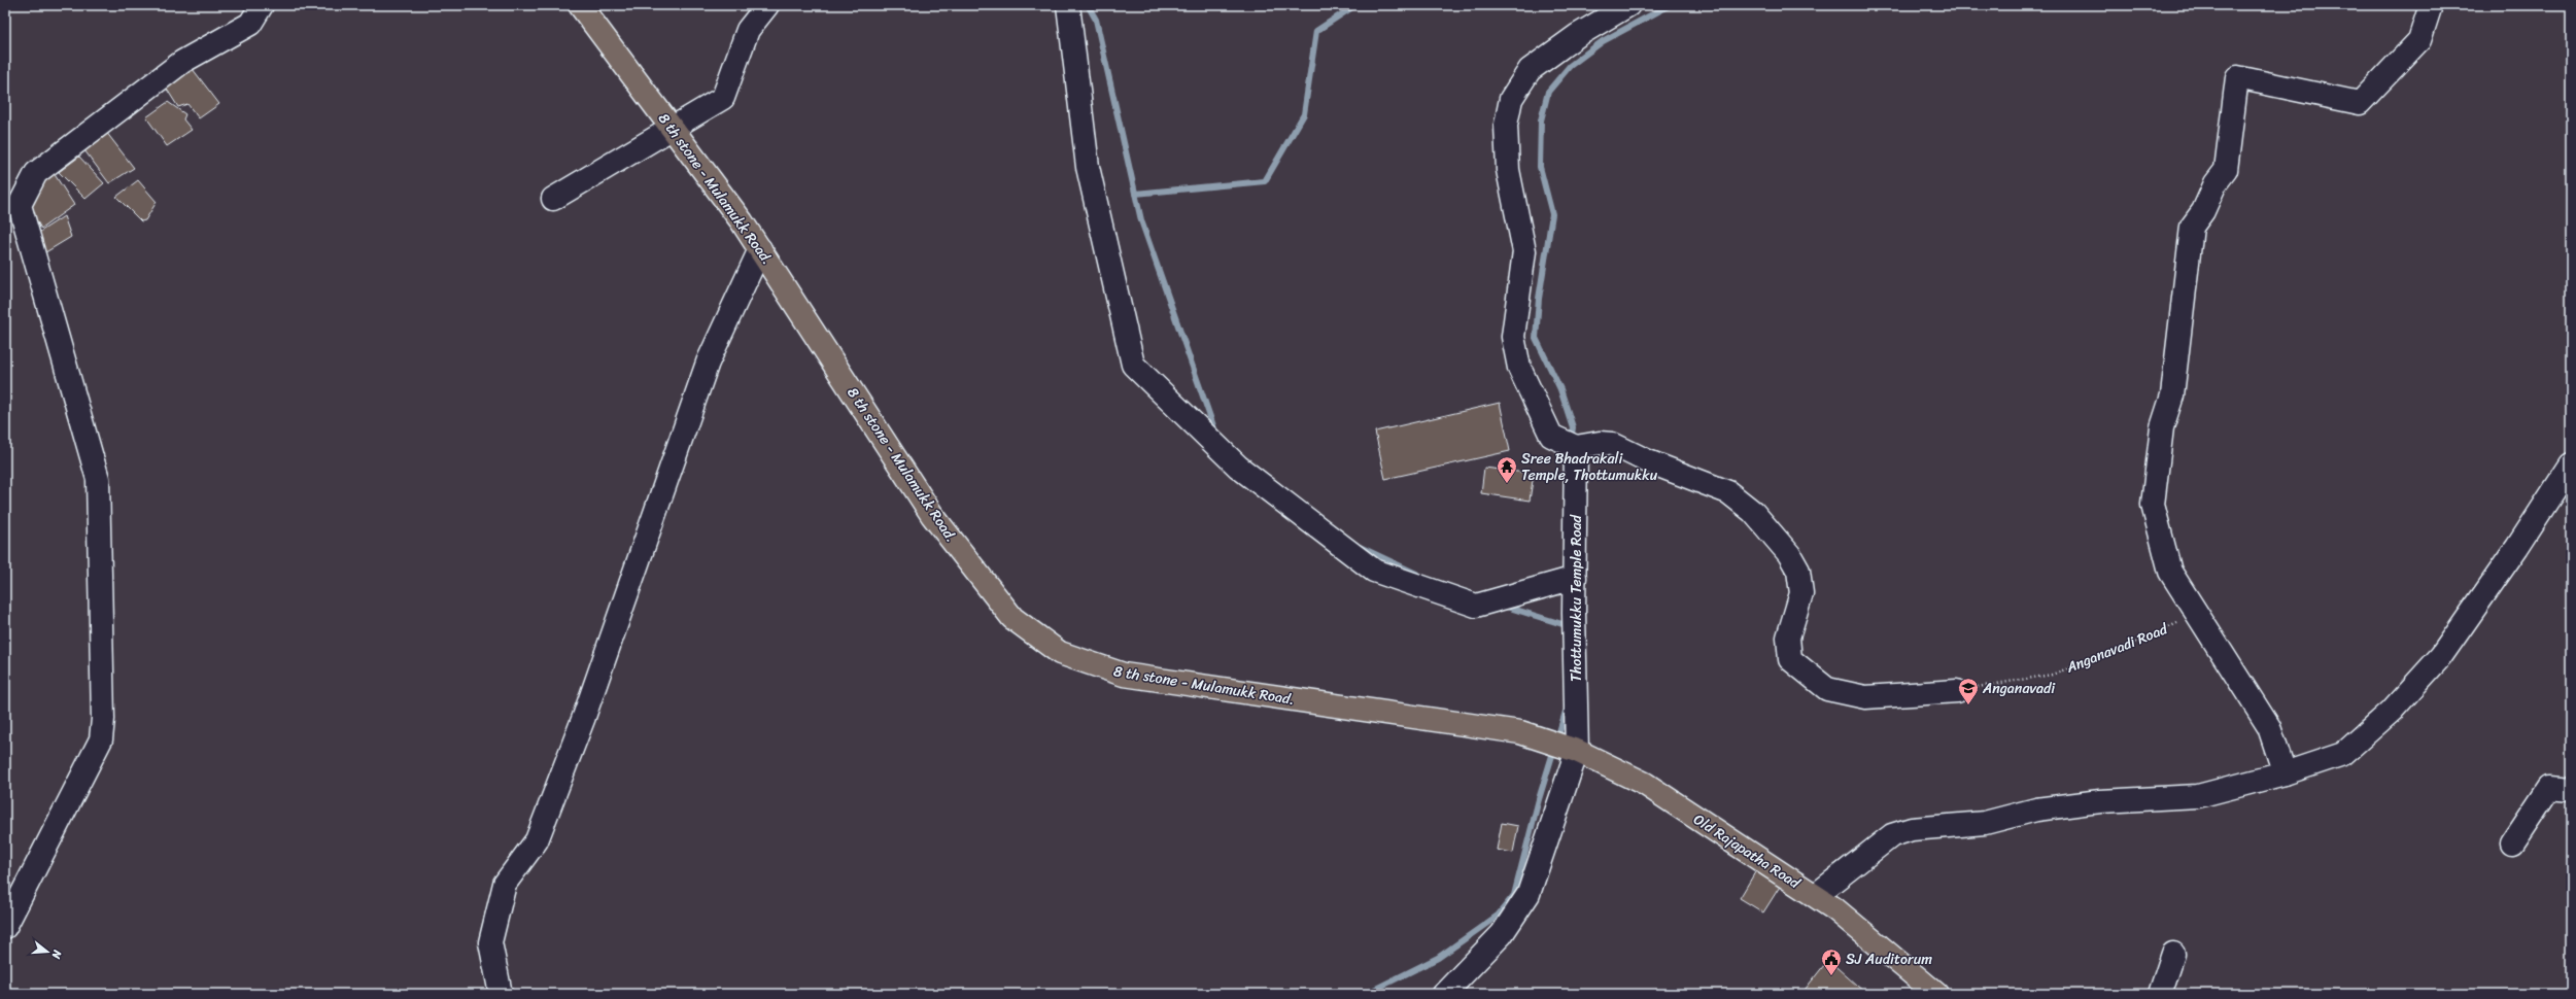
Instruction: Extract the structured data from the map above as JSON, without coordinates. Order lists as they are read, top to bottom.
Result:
{
  "streets": {
    "main road": ["8 th stone - Mulamukk Road.", "Old Rajapatha Road"],
    "street": ["Thottumukku Temple Road"],
    "path": ["Anganavadi Road"]
  },
  "crossings": [
    ["8 th stone - Mulamukk Road.", "Old Rajapatha Road"],
    ["Thottumukku Temple Road", "Old Rajapatha Road"]
  ],
  "places": {
    "temple": ["Sree Bhadrakali Temple, Thottumukku"],
    "school or university": ["Anganavadi"],
    "public building": ["SJ Auditorum"]
  },
  "north": "right"
}
